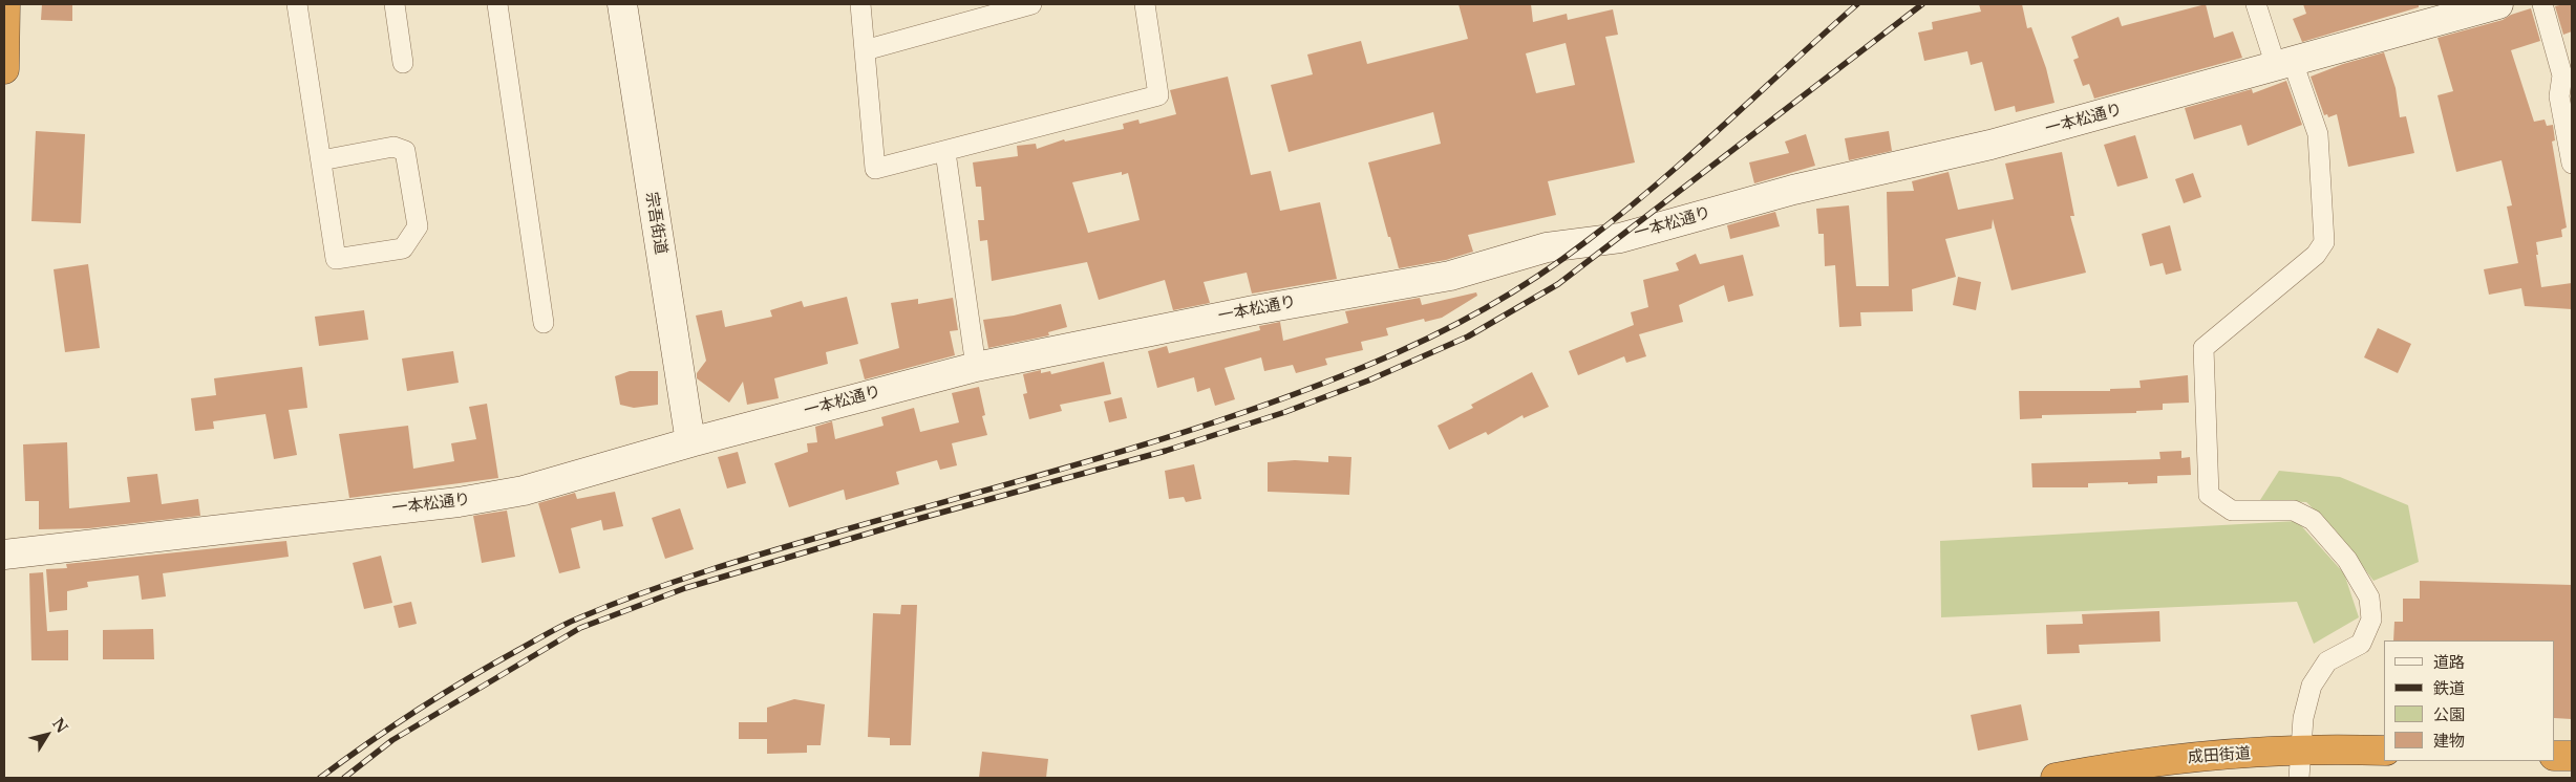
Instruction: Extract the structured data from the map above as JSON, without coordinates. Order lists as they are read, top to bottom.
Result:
{
  "streets": {
    "highway": ["成田街道"],
    "street": ["一本松通り", "宗吾街道"]
  },
  "crossings": [
    ["一本松通り", "宗吾街道"]
  ],
  "legend": [
    "道路",
    "鉄道",
    "公園",
    "建物"
  ],
  "north": "top right"
}
